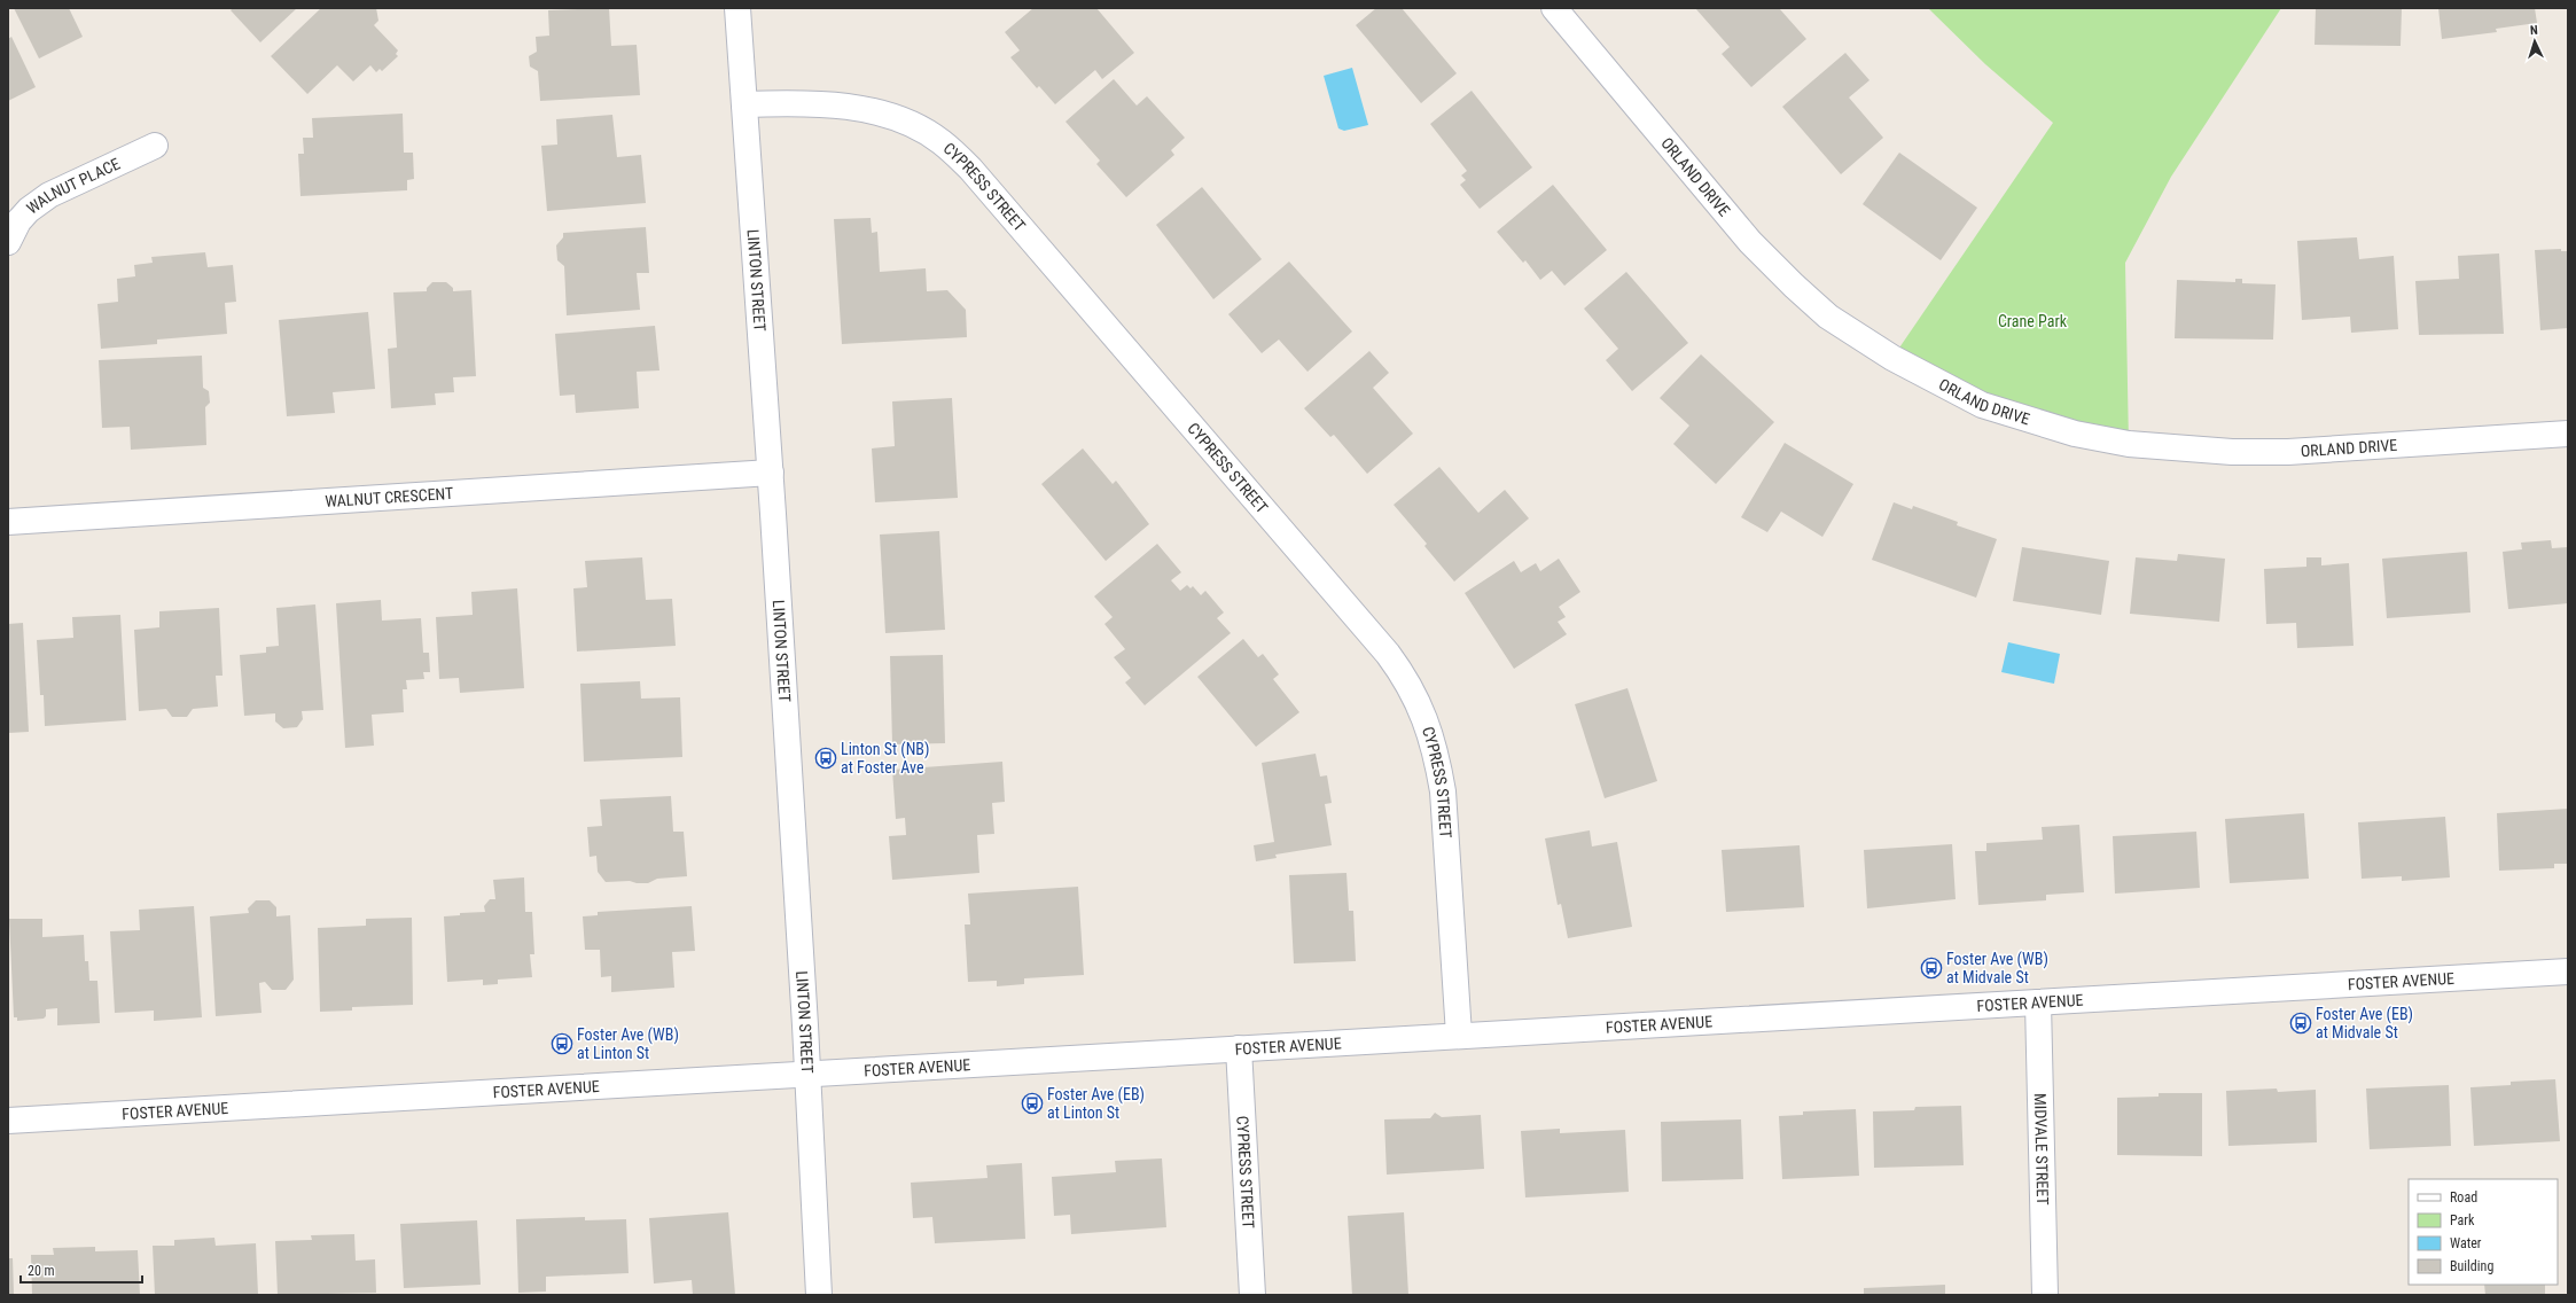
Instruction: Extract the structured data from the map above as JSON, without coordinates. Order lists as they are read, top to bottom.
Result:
{
  "streets": {
    "street": [
      "ORLAND DRIVE",
      "WALNUT PLACE",
      "CYPRESS STREET",
      "LINTON STREET",
      "WALNUT CRESCENT",
      "FOSTER AVENUE",
      "MIDVALE STREET"
    ]
  },
  "crossings": [
    ["CYPRESS STREET", "LINTON STREET"],
    ["CYPRESS STREET", "FOSTER AVENUE"],
    ["LINTON STREET", "WALNUT CRESCENT"],
    ["LINTON STREET", "FOSTER AVENUE"],
    ["FOSTER AVENUE", "MIDVALE STREET"]
  ],
  "parks": ["Crane Park"],
  "places": {
    "bus stop": [
      "Linton St (NB) at Foster Ave",
      "Foster Ave (WB) at Midvale St",
      "Foster Ave (EB) at Midvale St",
      "Foster Ave (WB) at Linton St",
      "Foster Ave (EB) at Linton St"
    ]
  },
  "legend": [
    "Road",
    "Park",
    "Water",
    "Building"
  ],
  "scale_bar": "20 m",
  "north": "top"
}
